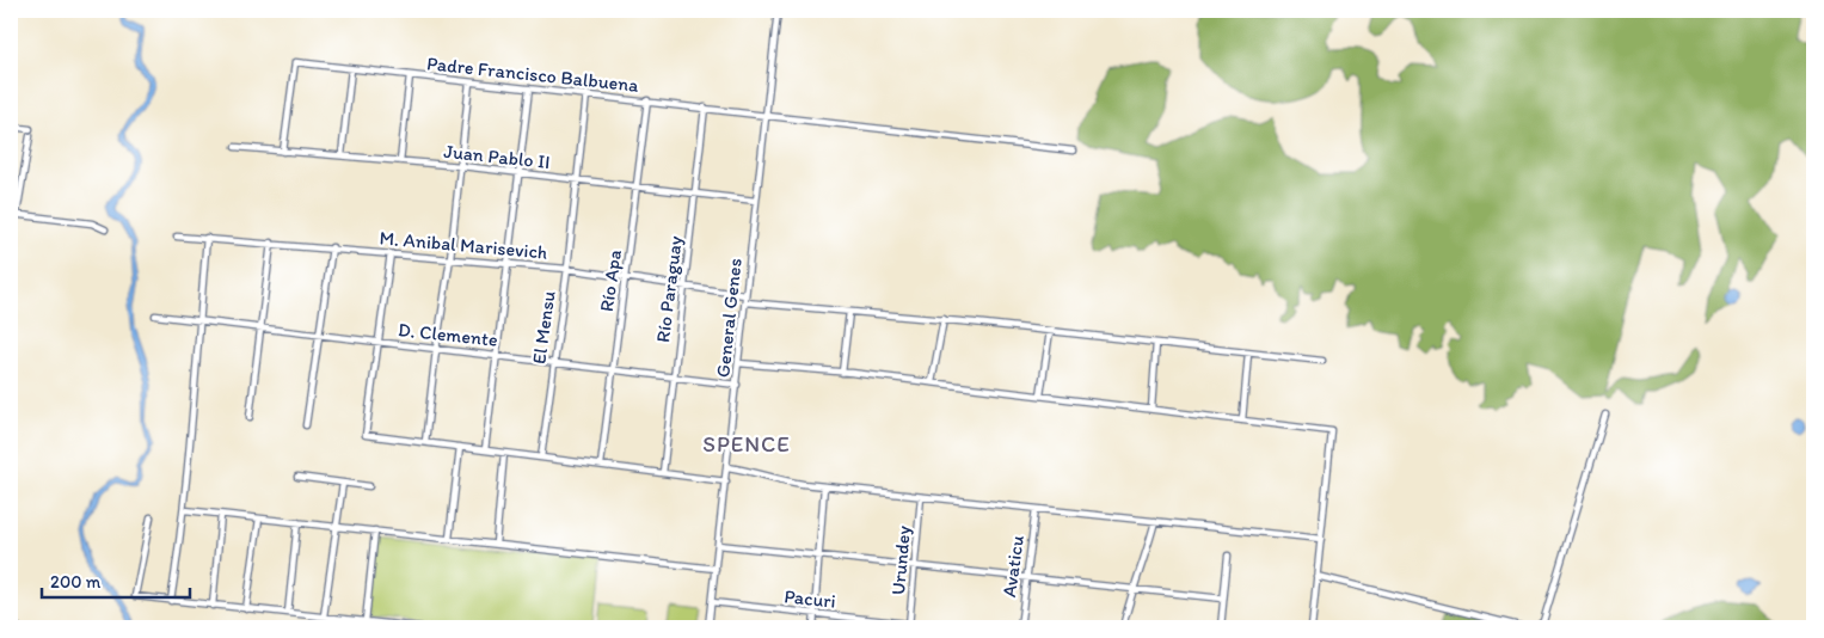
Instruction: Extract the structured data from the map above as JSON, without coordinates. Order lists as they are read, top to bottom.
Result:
{
  "streets": {
    "street": [
      "Padre Francisco Balbuena",
      "Juan Pablo II",
      "M. Anibal Marisevich",
      "Río Apa",
      "Río Paraguay",
      "General Genes",
      "El Mensu",
      "D. Clemente",
      "Urundey",
      "Avaticu",
      "Pacuri"
    ]
  },
  "crossings": [
    ["Padre Francisco Balbuena", "Juan Pablo II"],
    ["Padre Francisco Balbuena", "Río Apa"],
    ["Padre Francisco Balbuena", "Río Paraguay"],
    ["Padre Francisco Balbuena", "General Genes"],
    ["Padre Francisco Balbuena", "El Mensu"],
    ["Juan Pablo II", "Río Apa"],
    ["Juan Pablo II", "Río Paraguay"],
    ["Juan Pablo II", "General Genes"],
    ["Juan Pablo II", "El Mensu"],
    ["M. Anibal Marisevich", "Río Apa"],
    ["M. Anibal Marisevich", "Río Paraguay"],
    ["M. Anibal Marisevich", "General Genes"],
    ["M. Anibal Marisevich", "El Mensu"],
    ["Río Apa", "D. Clemente"],
    ["Río Paraguay", "D. Clemente"],
    ["General Genes", "D. Clemente"],
    ["General Genes", "Pacuri"],
    ["El Mensu", "D. Clemente"],
    ["Urundey", "Pacuri"]
  ],
  "districts": ["SPENCE"],
  "scale_bar": "200 m"
}
